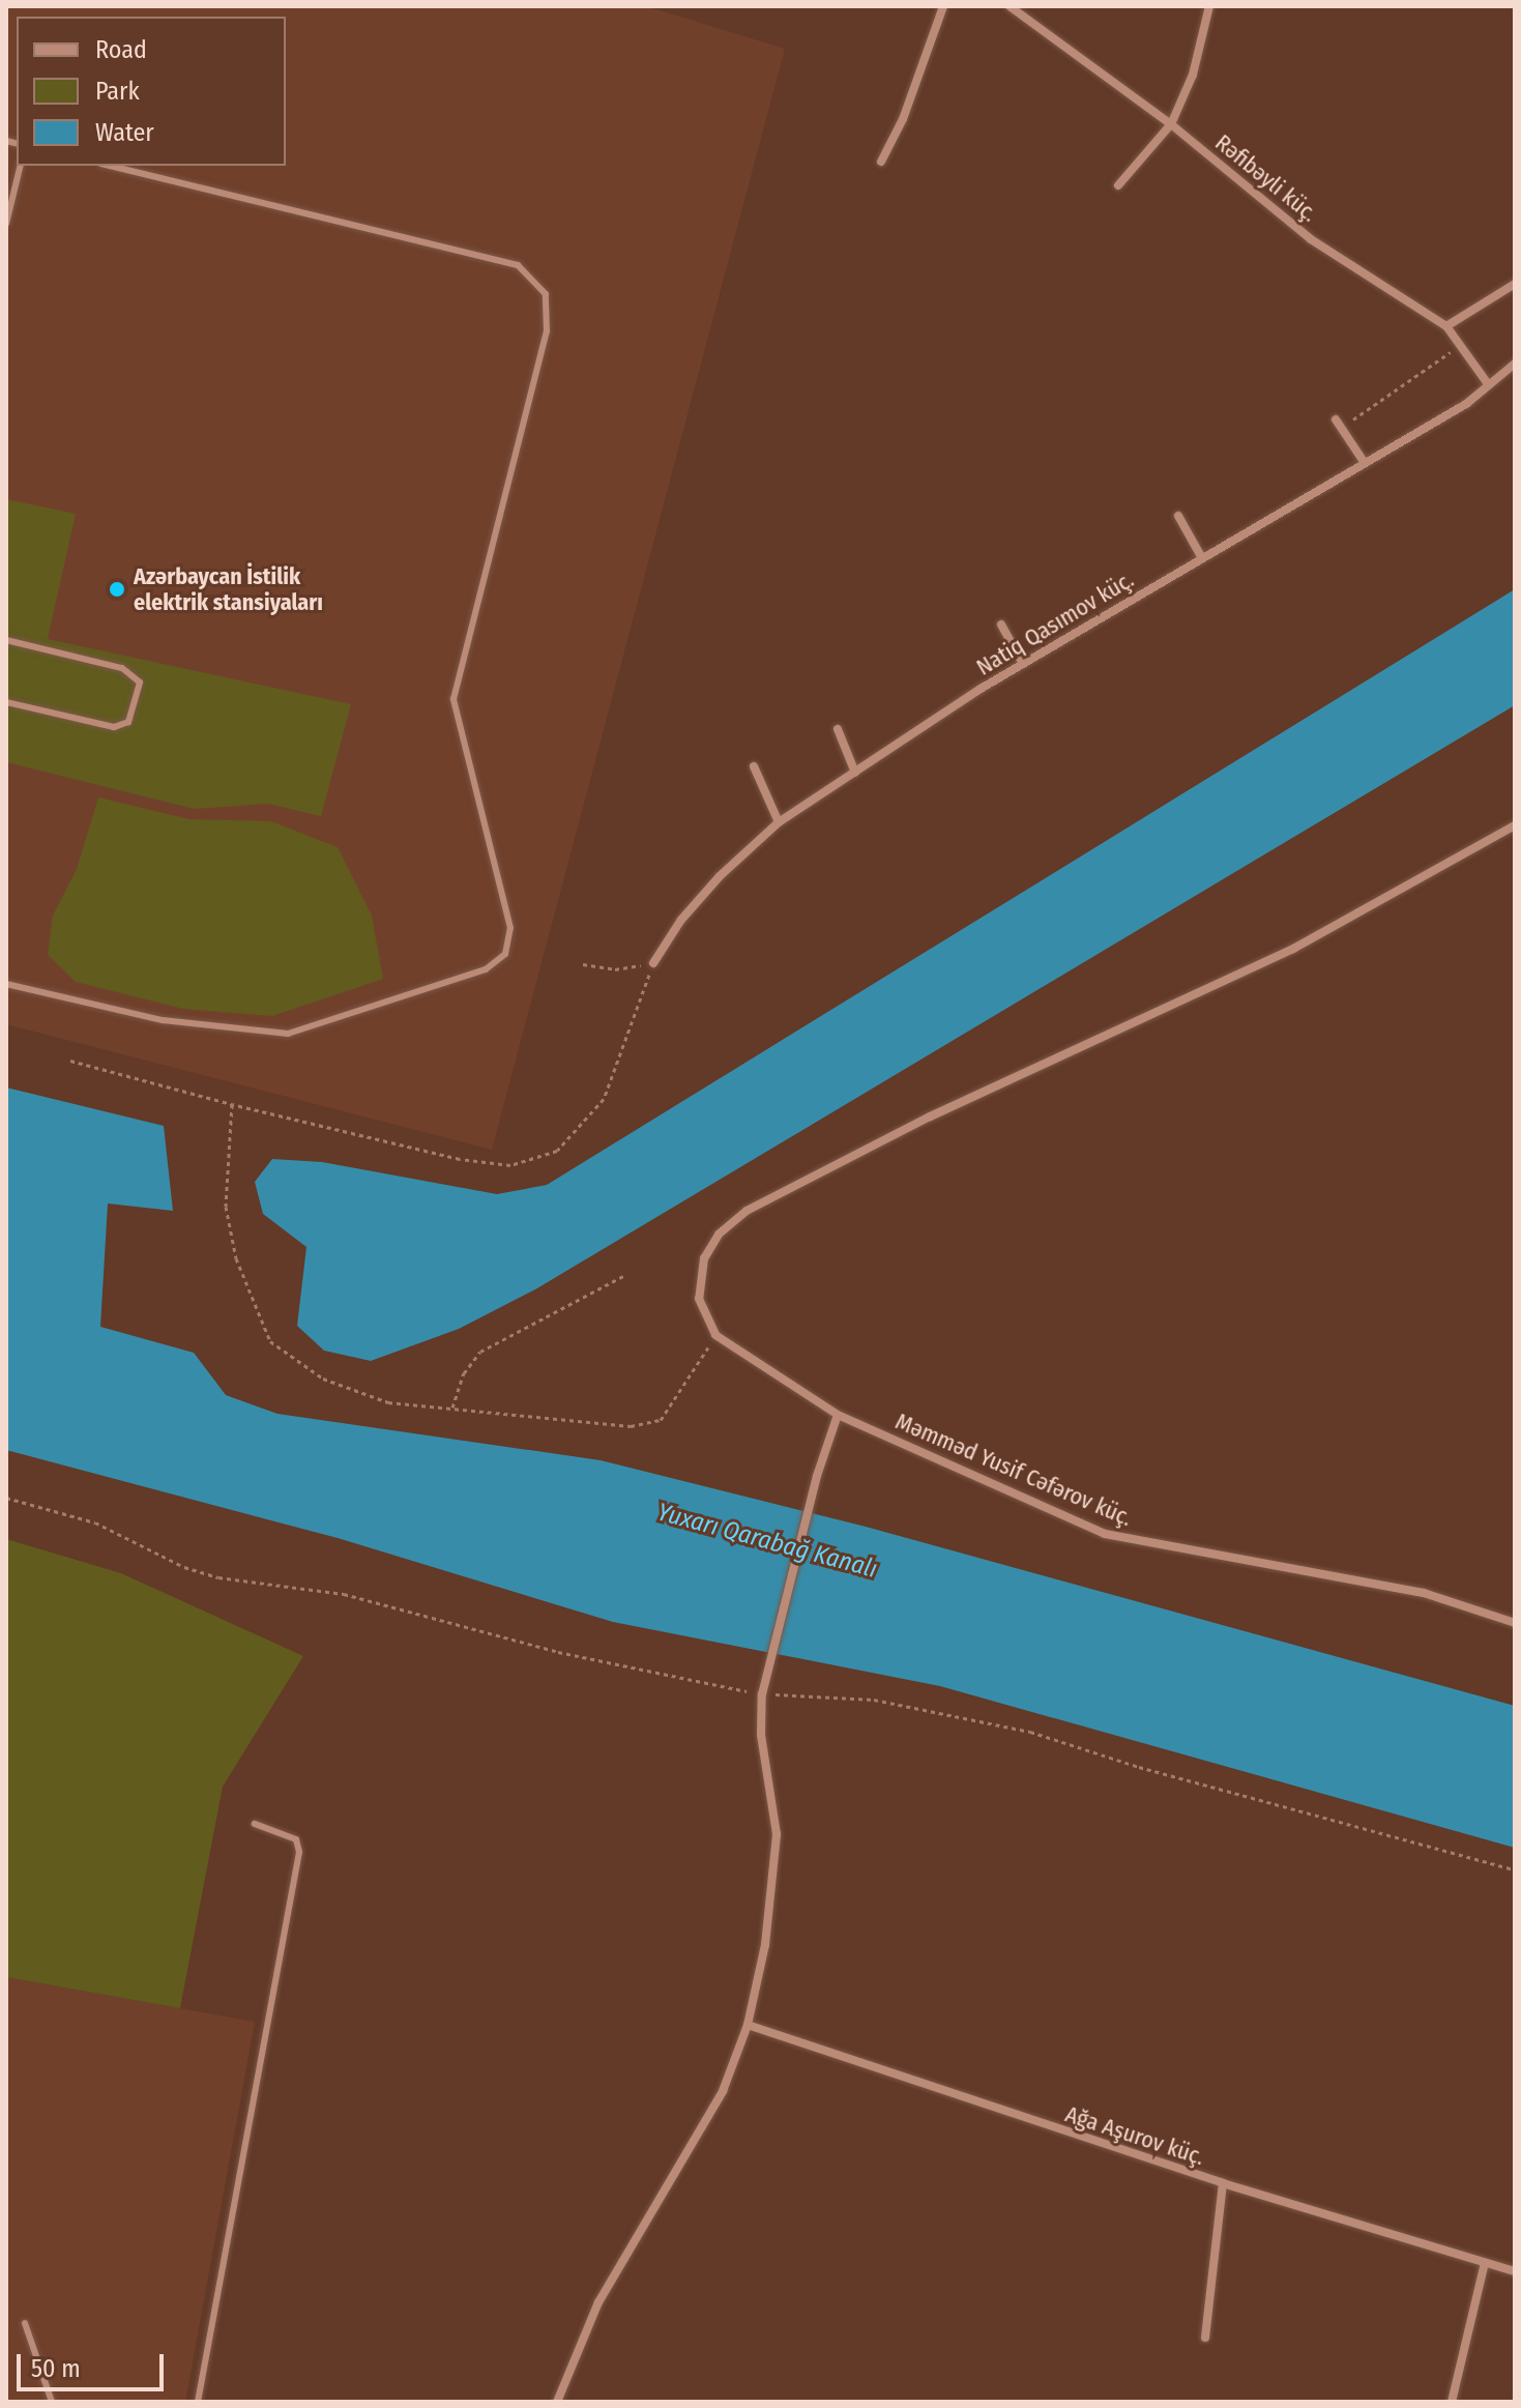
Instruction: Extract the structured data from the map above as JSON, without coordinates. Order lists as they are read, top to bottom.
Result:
{
  "streets": {
    "street": [
      "Rəfibəyli küç.",
      "Natiq Qasımov küç.",
      "Məmməd Yusif Cəfərov küç.",
      "Ağa Aşurov küç."
    ]
  },
  "crossings": [
    ["Rəfibəyli küç.", "Natiq Qasımov küç."]
  ],
  "water": ["Yuxarı Qarabağ Kanalı"],
  "places": ["Azərbaycan İstilik elektrik stansiyaları"],
  "legend": ["Road", "Park", "Water"],
  "scale_bar": "50 m"
}
